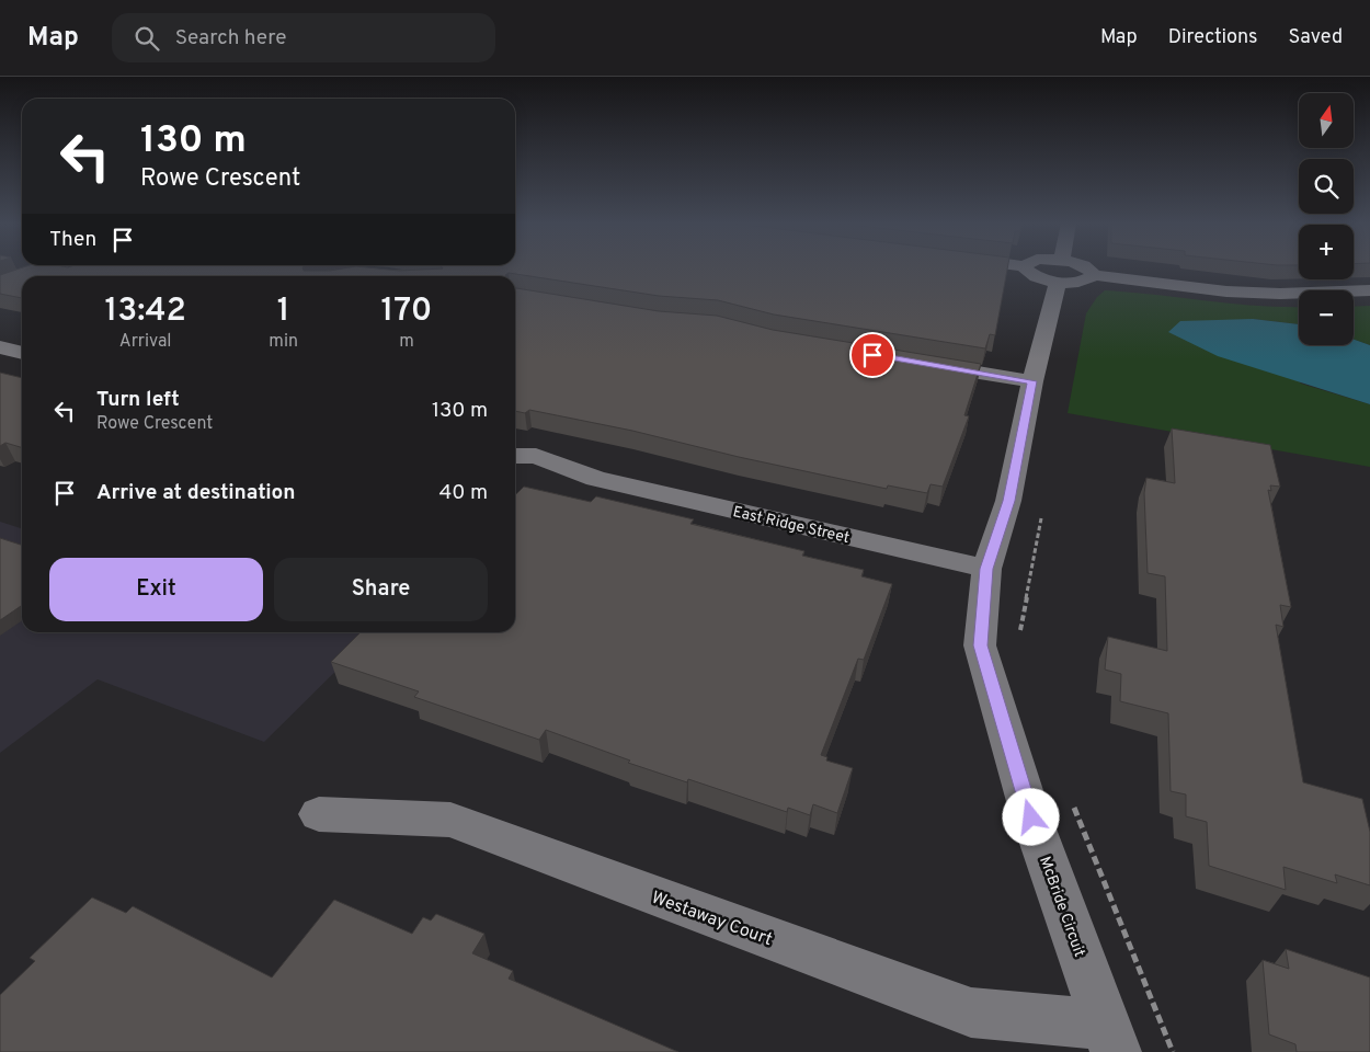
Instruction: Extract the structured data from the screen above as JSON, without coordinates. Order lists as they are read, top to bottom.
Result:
{
  "streets": {
    "street": ["East Ridge Street", "McBride Circuit", "Westaway Court"]
  },
  "crossings": [
    ["East Ridge Street", "McBride Circuit"],
    ["McBride Circuit", "Westaway Court"]
  ],
  "north": "top",
  "page": {
    "header": "Map",
    "search": "Search here",
    "nav": ["Map", "Directions", "Saved"],
    "map_buttons": ["+", "−"],
    "turn": ["130 m", "Rowe Crescent"],
    "then": "Then",
    "eta": [
      "13:42",
      "Arrival",
      "1",
      "min",
      "170",
      "m"
    ],
    "list": [
      {
        "name": "Turn left",
        "note": "Rowe Crescent",
        "value": "130 m"
      },
      {
        "name": "Arrive at destination",
        "value": "40 m"
      }
    ],
    "buttons": ["Exit", "Share"]
  }
}
